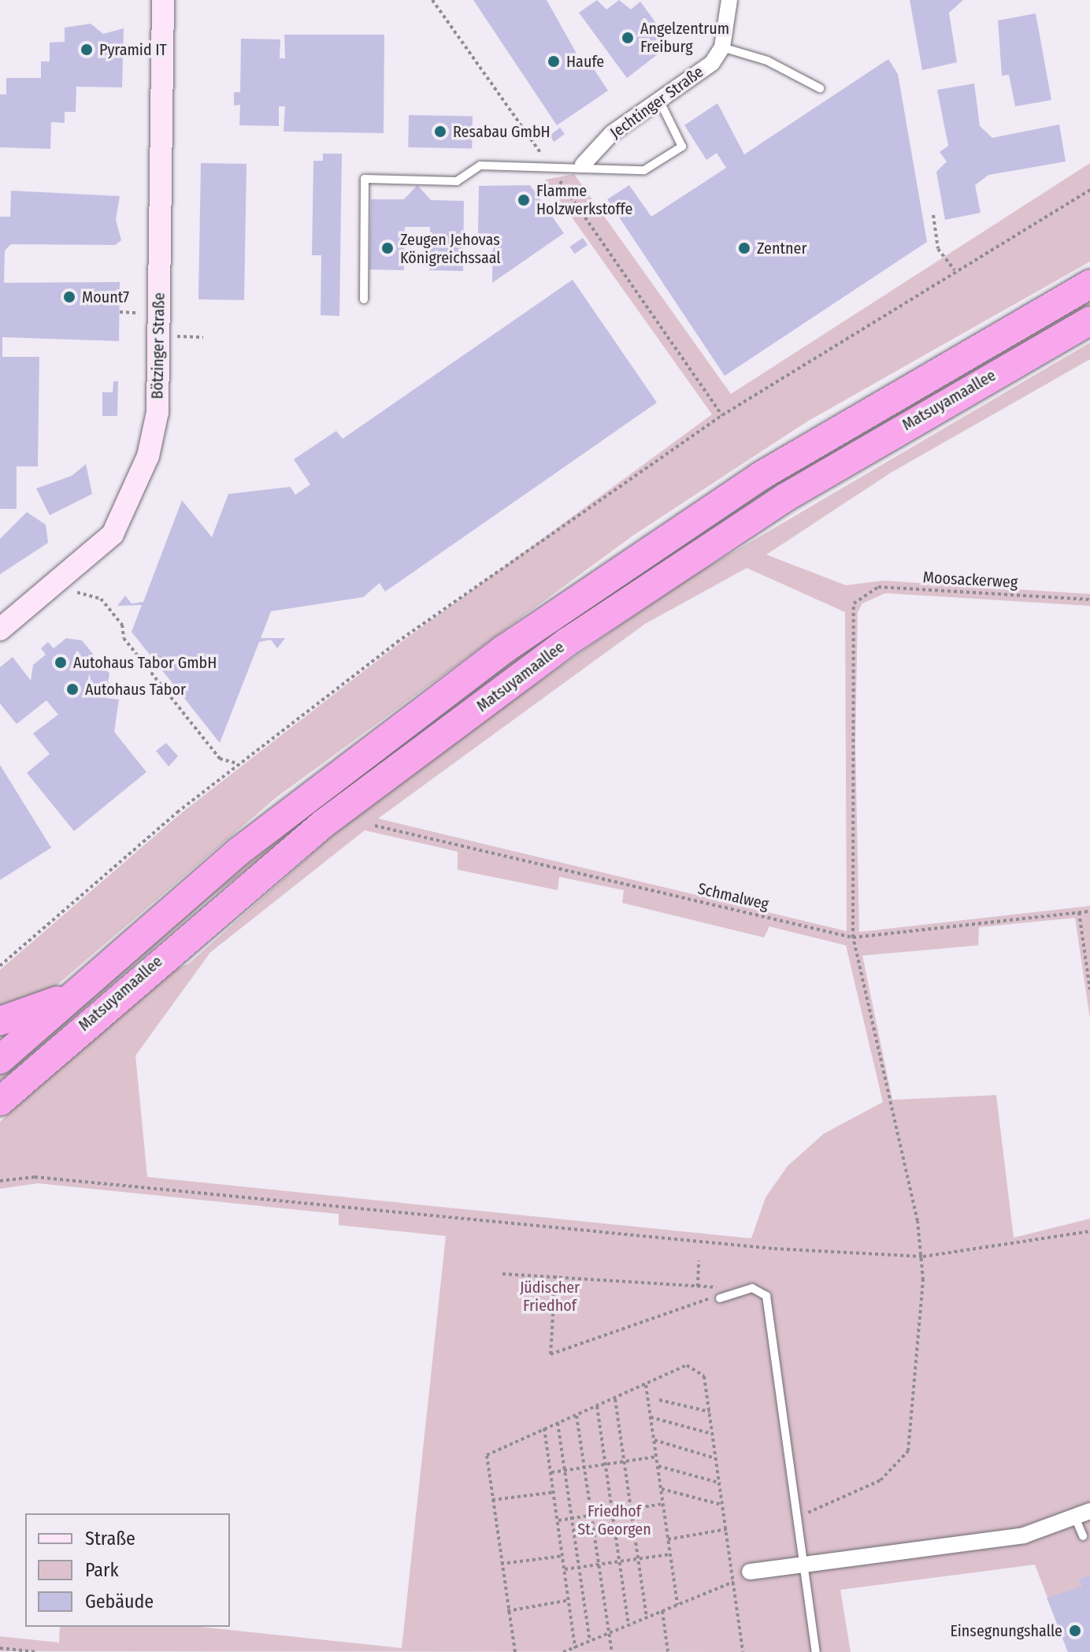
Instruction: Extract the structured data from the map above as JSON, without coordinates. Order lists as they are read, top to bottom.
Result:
{
  "streets": {
    "highway": ["Matsuyamaallee"],
    "street": ["Jechtinger Straße", "Bötzinger Straße"],
    "path": ["Moosackerweg", "Schmalweg"]
  },
  "crossings": [
    ["Moosackerweg", "Schmalweg"]
  ],
  "parks": ["Jüdischer Friedhof", "Friedhof St. Georgen"],
  "places": [
    "Angelzentrum Freiburg",
    "Pyramid IT",
    "Haufe",
    "Resabau GmbH",
    "Flamme Holzwerkstoffe",
    "Zeugen Jehovas Königreichssaal",
    "Zentner",
    "Mount7",
    "Autohaus Tabor GmbH",
    "Autohaus Tabor",
    "Einsegnungshalle"
  ],
  "legend": ["Straße", "Park", "Gebäude"]
}
